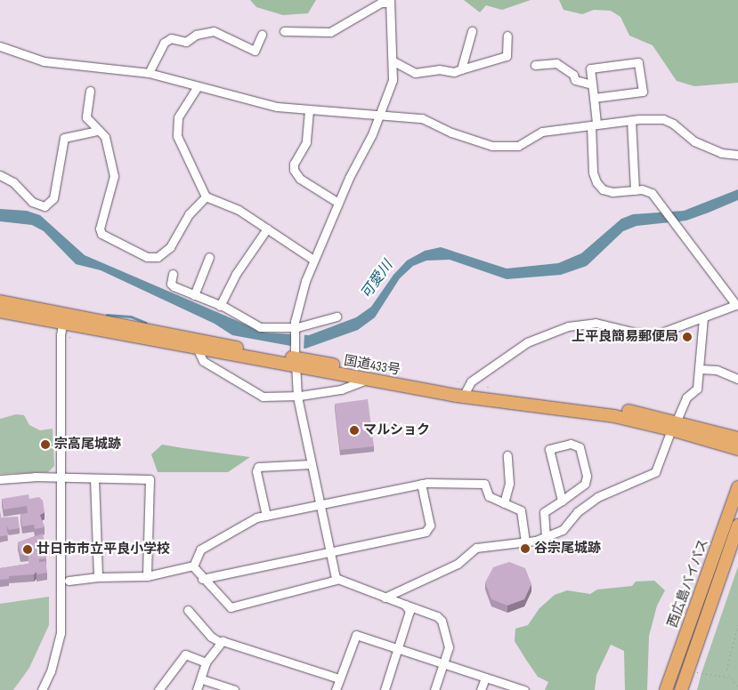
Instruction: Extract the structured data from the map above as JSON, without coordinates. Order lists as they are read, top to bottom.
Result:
{
  "streets": {
    "highway": ["国道433号", "西広島バイパス"]
  },
  "water": ["可愛川"],
  "places": [
    "上平良簡易郵便局",
    "マルショク",
    "宗高尾城跡",
    "谷宗尾城跡",
    "廿日市市立平良小学校"
  ]
}
